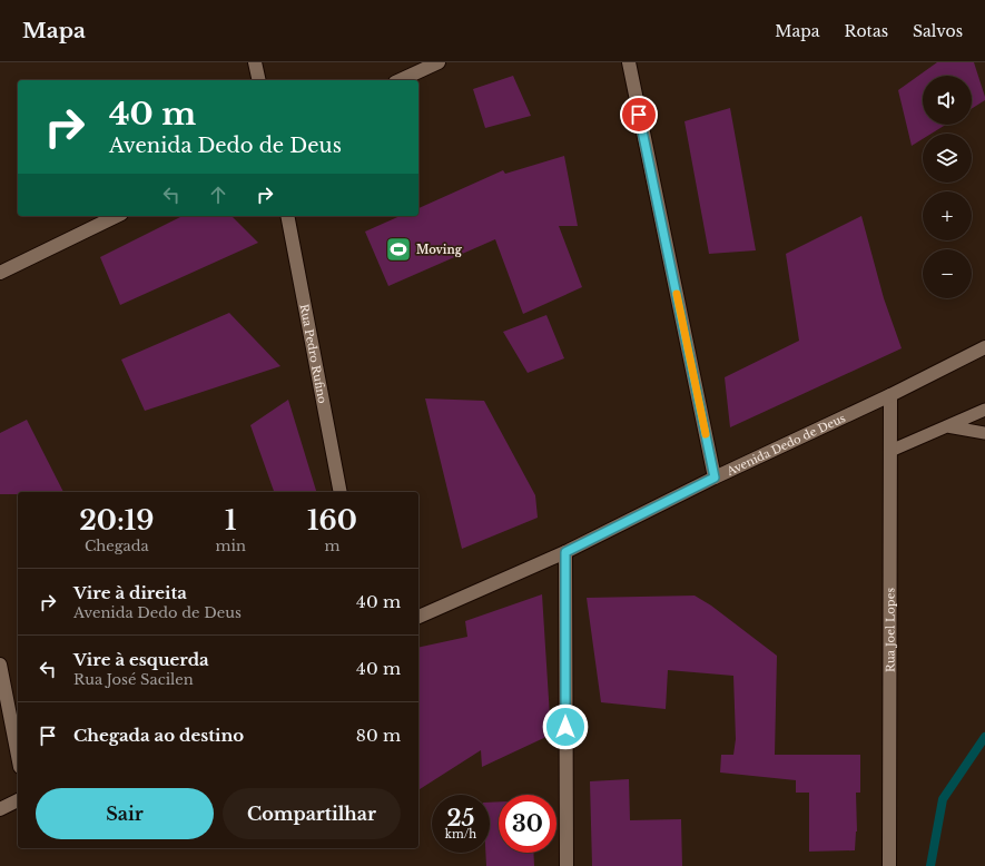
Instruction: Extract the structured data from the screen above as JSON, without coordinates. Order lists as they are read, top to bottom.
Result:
{
  "streets": {
    "street": ["Rua Pedro Rufino", "Avenida Dedo de Deus", "Rua Joel Lopes"]
  },
  "crossings": [
    ["Avenida Dedo de Deus", "Rua Joel Lopes"]
  ],
  "places": {
    "sports": ["Moving"]
  },
  "page": {
    "header": "Mapa",
    "nav": ["Mapa", "Rotas", "Salvos"],
    "map_buttons": ["+", "−"],
    "turn": ["40 m", "Avenida Dedo de Deus"],
    "eta": [
      "20:19",
      "Chegada",
      "1",
      "min",
      "160",
      "m"
    ],
    "list": [
      {
        "name": "Vire à direita",
        "note": "Avenida Dedo de Deus",
        "value": "40 m"
      },
      {
        "name": "Vire à esquerda",
        "note": "Rua José Sacilen",
        "value": "40 m"
      },
      {
        "name": "Chegada ao destino",
        "value": "80 m"
      }
    ],
    "buttons": ["Sair", "Compartilhar"],
    "speed": "25 km/h",
    "limit": "30"
  }
}
